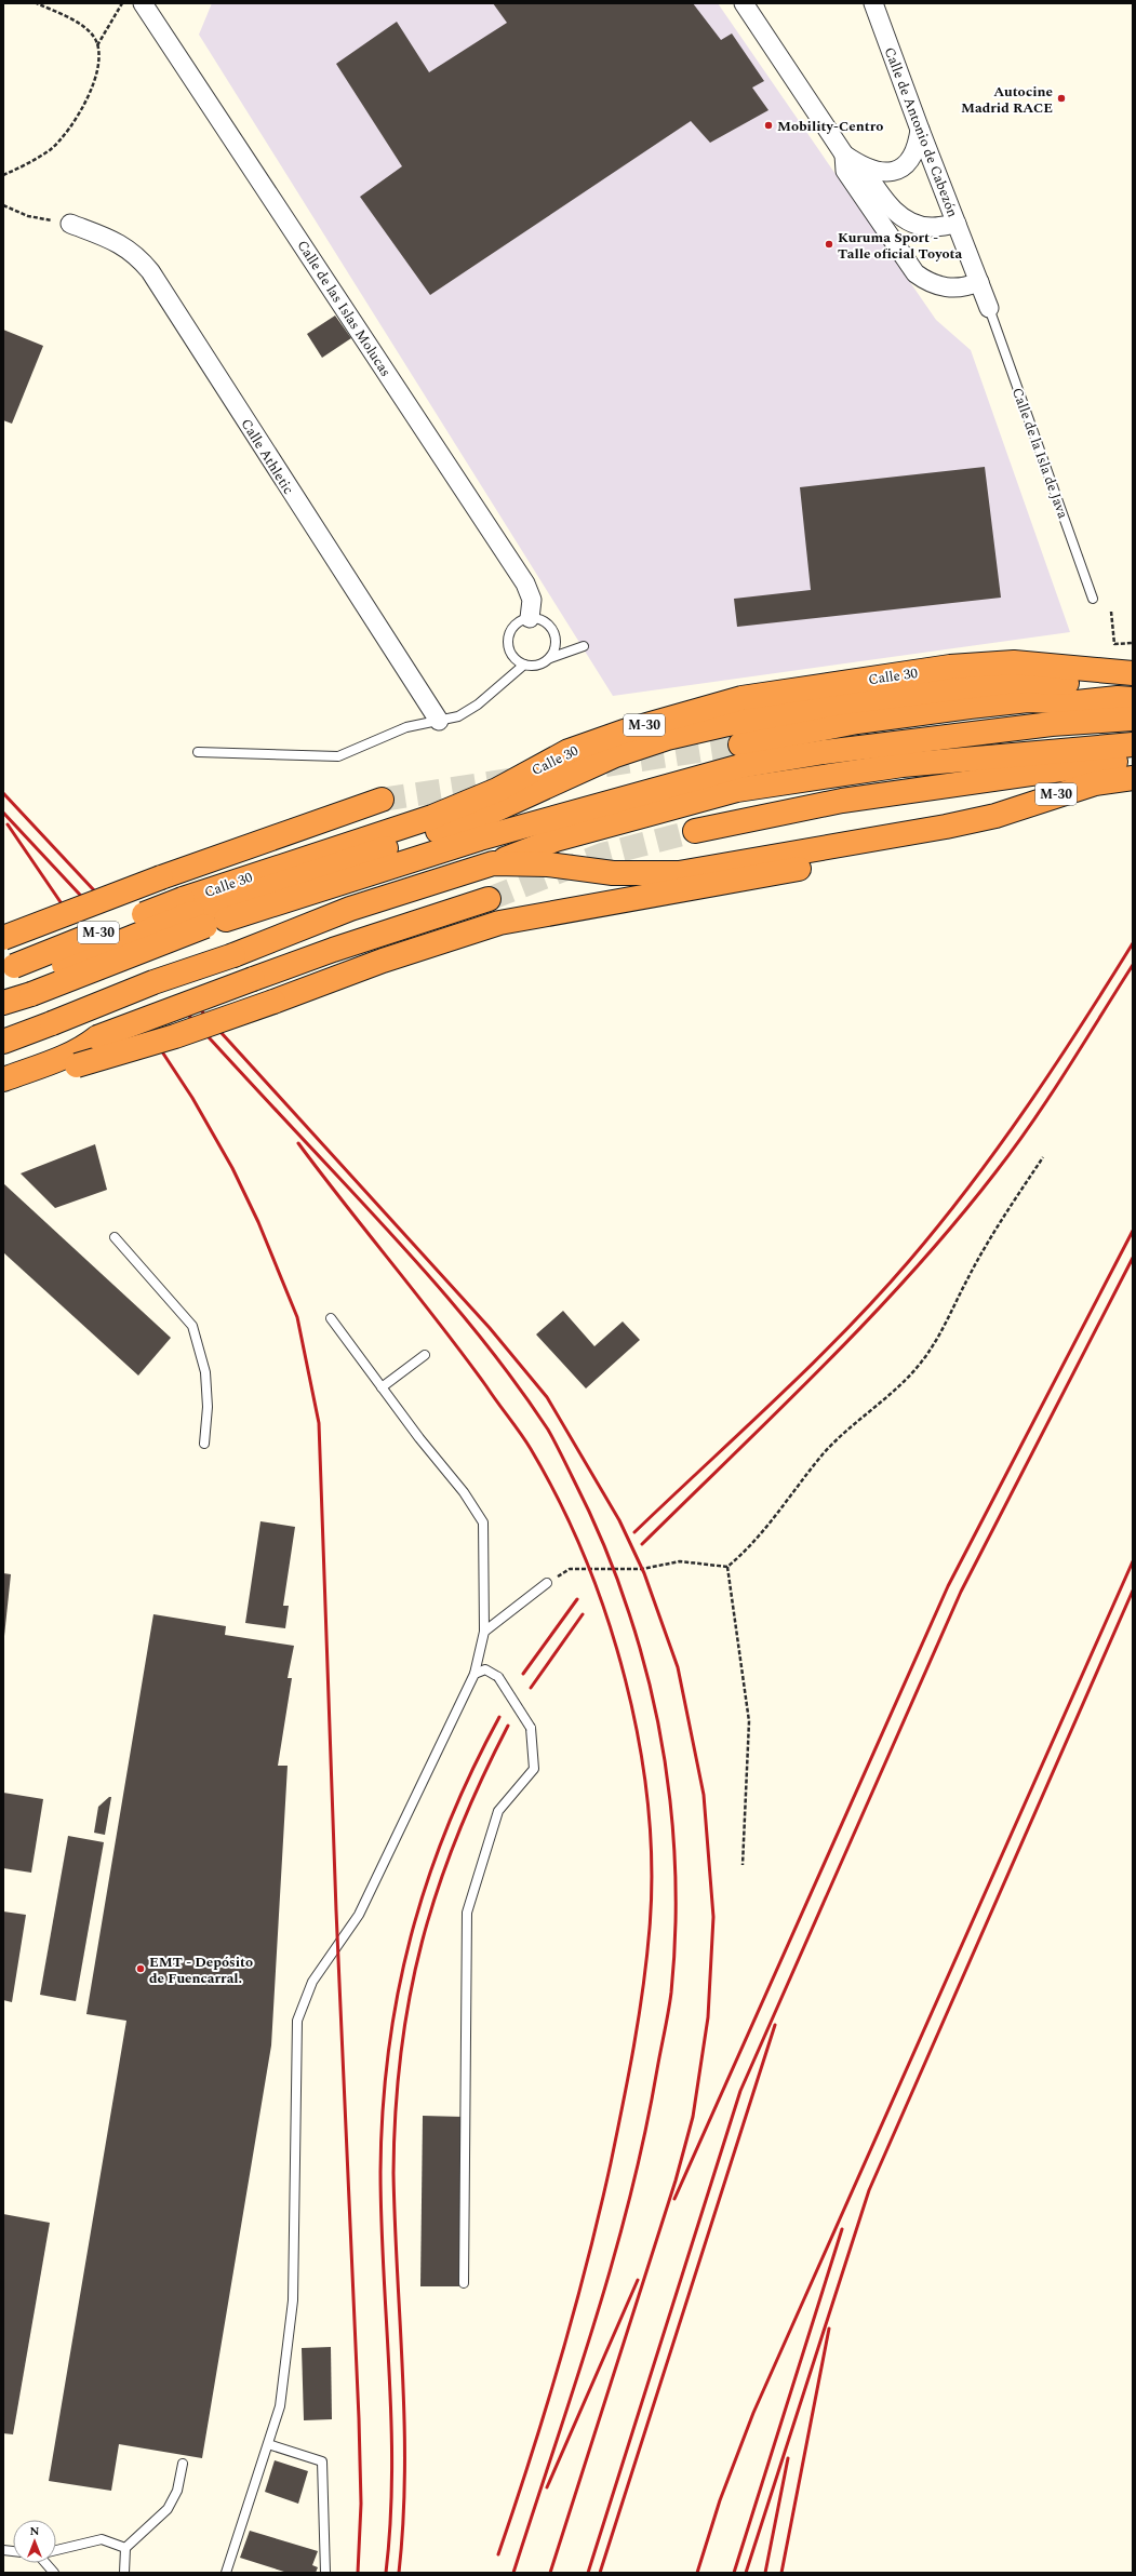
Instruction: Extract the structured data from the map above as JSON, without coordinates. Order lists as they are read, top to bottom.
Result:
{
  "streets": {
    "highway": ["Calle 30", "M-30"],
    "street": ["Calle de Antonio de Cabezón", "Calle de las Islas Molucas", "Calle Athletic"],
    "lane": ["Calle de la Isla de Java"]
  },
  "crossings": [
    ["Calle de Antonio de Cabezón", "Calle de la Isla de Java"]
  ],
  "places": [
    "Autocine Madrid RACE",
    "Mobility-Centro",
    "Kuruma Sport - Talle oficial Toyota",
    "EMT - Depósito de Fuencarral."
  ],
  "north": "top"
}
